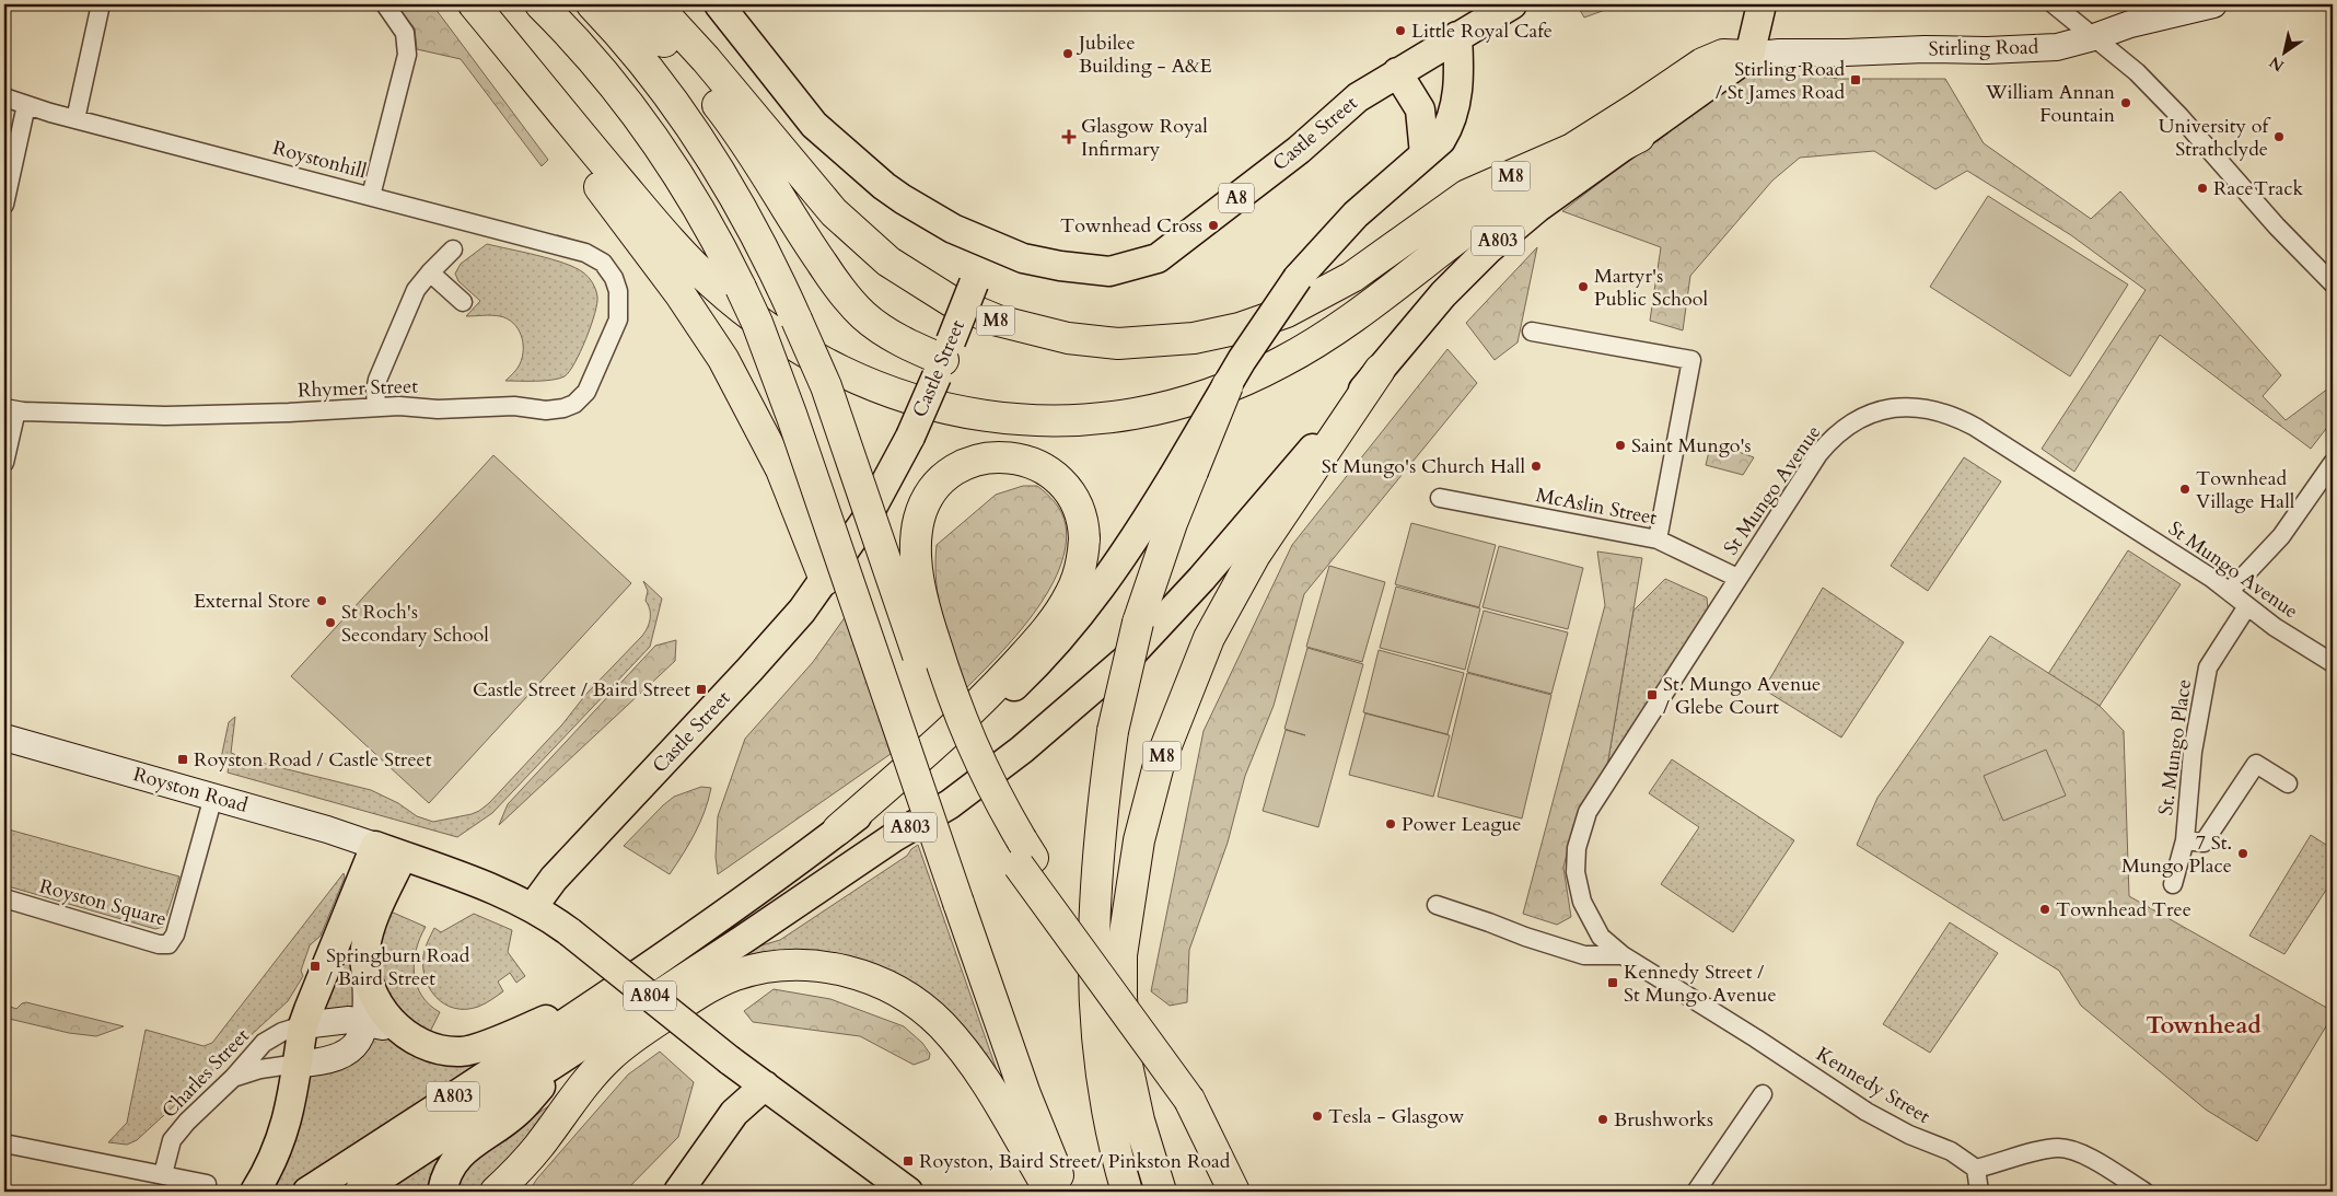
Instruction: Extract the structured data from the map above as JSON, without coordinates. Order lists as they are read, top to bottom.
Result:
{
  "streets": {
    "highway": ["M8"],
    "main road": [
      "Castle Street",
      "A8",
      "A803",
      "A804"
    ],
    "street": [
      "Stirling Road",
      "Roystonhill",
      "Rhymer Street",
      "St Mungo Avenue",
      "McAslin Street",
      "St. Mungo Place",
      "Royston Road",
      "Royston Square",
      "Charles Street",
      "Kennedy Street"
    ]
  },
  "crossings": [
    ["Stirling Road", "M8"],
    ["Stirling Road", "A803"],
    ["Castle Street", "A8"],
    ["Castle Street", "A804"],
    ["Roystonhill", "Rhymer Street"],
    ["M8", "A803"],
    ["St Mungo Avenue", "McAslin Street"],
    ["St Mungo Avenue", "St. Mungo Place"],
    ["St Mungo Avenue", "Kennedy Street"],
    ["Royston Road", "Royston Square"]
  ],
  "districts": ["Townhead"],
  "places": {
    "other": [
      "Little Royal Cafe",
      "Jubilee Building - A&E",
      "William Annan Fountain",
      "University of Strathclyde",
      "RaceTrack",
      "Townhead Cross",
      "Martyr's Public School",
      "Saint Mungo's",
      "St Mungo's Church Hall",
      "Townhead Village Hall",
      "External Store",
      "St Roch's Secondary School",
      "Power League",
      "7 St. Mungo Place",
      "Townhead Tree",
      "Tesla - Glasgow",
      "Brushworks"
    ],
    "transit": [
      "Stirling Road / St James Road",
      "Castle Street / Baird Street",
      "St. Mungo Avenue / Glebe Court",
      "Royston Road / Castle Street",
      "Springburn Road / Baird Street",
      "Kennedy Street / St Mungo Avenue",
      "Royston, Baird Street/ Pinkston Road"
    ],
    "health": ["Glasgow Royal Infirmary"]
  },
  "north": "bottom left"
}
